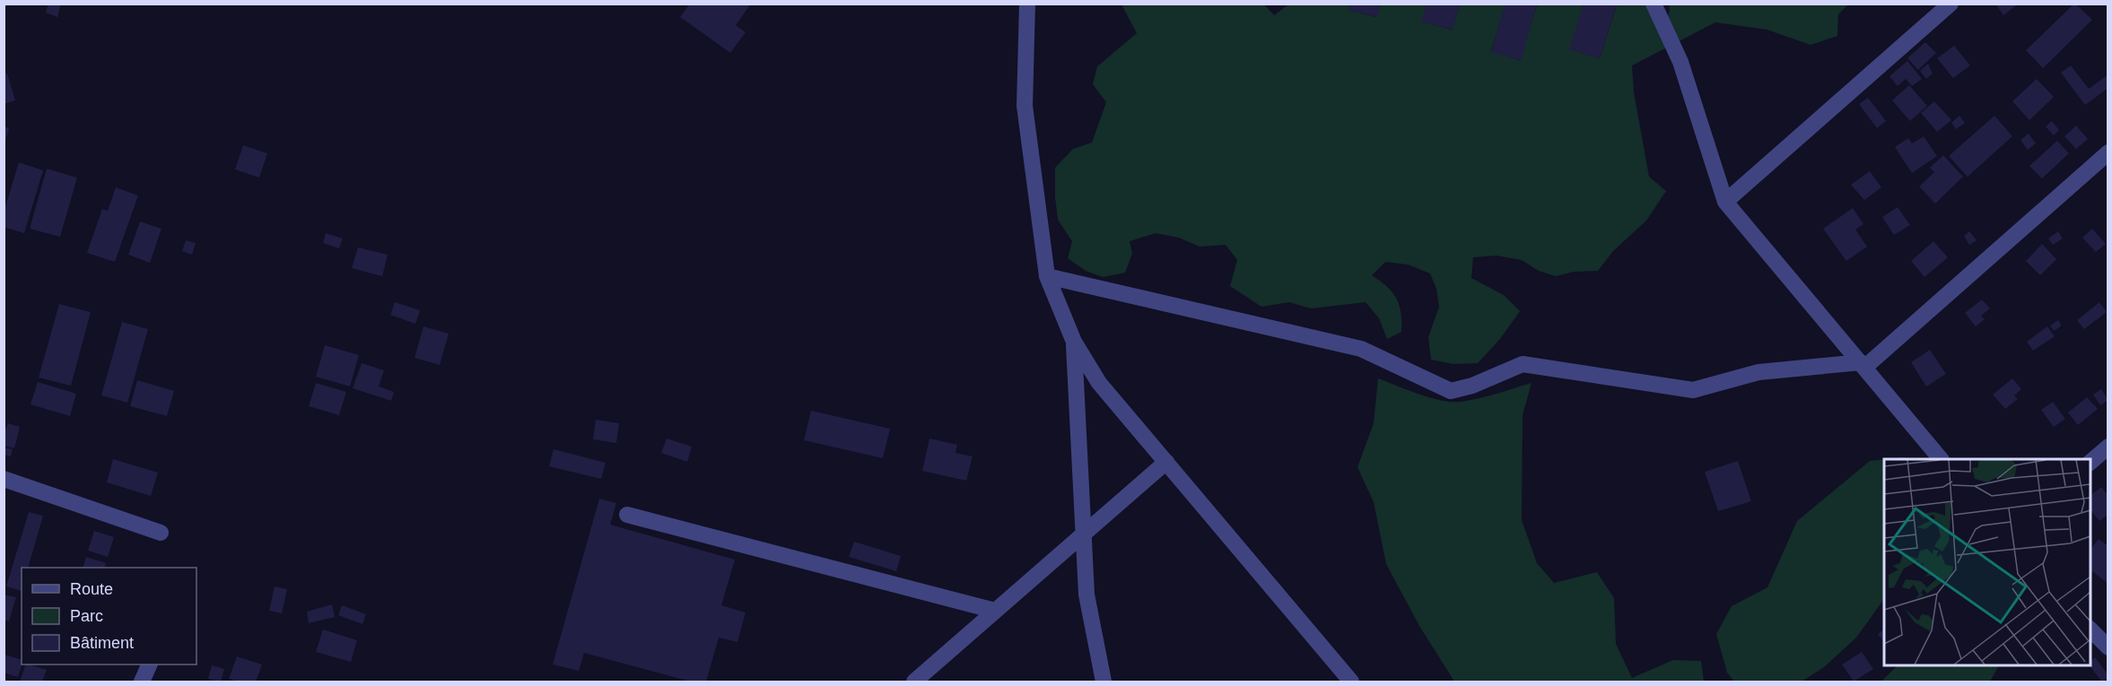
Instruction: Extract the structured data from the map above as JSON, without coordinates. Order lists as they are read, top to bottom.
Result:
{
  "legend": ["Route", "Parc", "Bâtiment"]
}
